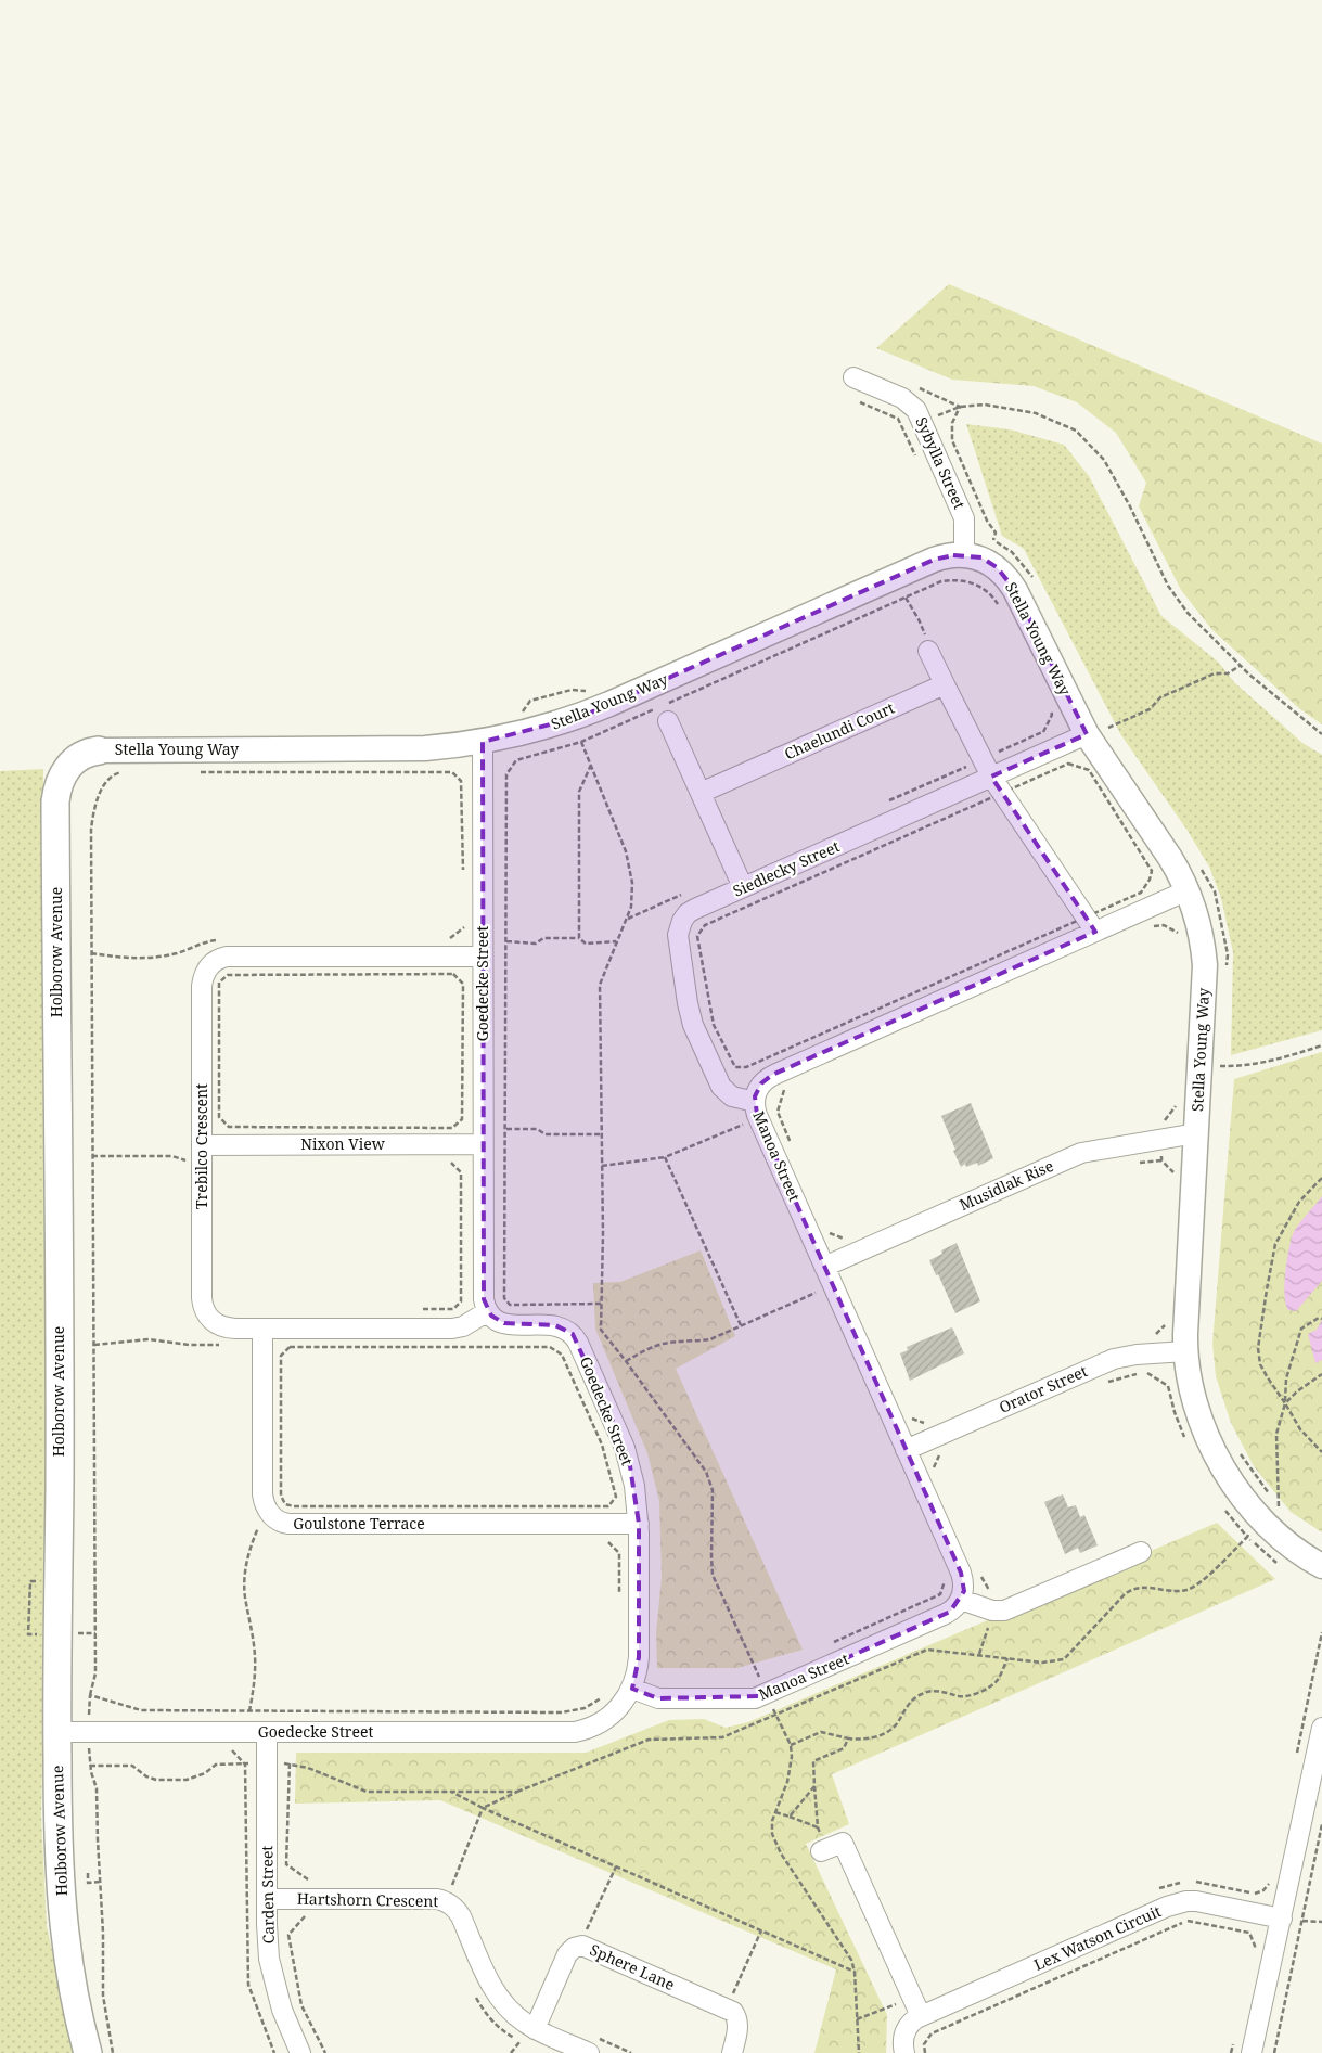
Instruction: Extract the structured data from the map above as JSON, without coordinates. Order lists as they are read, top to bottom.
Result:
{
  "streets": {
    "main road": ["Holborow Avenue"],
    "street": [
      "Sybylla Street",
      "Stella Young Way",
      "Chaelundi Court",
      "Siedlecky Street",
      "Goedecke Street",
      "Nixon View",
      "Trebilco Crescent",
      "Manoa Street",
      "Musidlak Rise",
      "Orator Street",
      "Goulstone Terrace",
      "Carden Street",
      "Hartshorn Crescent",
      "Lex Watson Circuit",
      "Sphere Lane"
    ]
  },
  "crossings": [
    ["Sybylla Street", "Stella Young Way"],
    ["Stella Young Way", "Siedlecky Street"],
    ["Stella Young Way", "Holborow Avenue"],
    ["Stella Young Way", "Goedecke Street"],
    ["Stella Young Way", "Manoa Street"],
    ["Stella Young Way", "Musidlak Rise"],
    ["Stella Young Way", "Orator Street"],
    ["Siedlecky Street", "Manoa Street"],
    ["Holborow Avenue", "Goedecke Street"],
    ["Goedecke Street", "Nixon View"],
    ["Goedecke Street", "Trebilco Crescent"],
    ["Goedecke Street", "Manoa Street"],
    ["Goedecke Street", "Goulstone Terrace"],
    ["Goedecke Street", "Carden Street"],
    ["Nixon View", "Trebilco Crescent"],
    ["Trebilco Crescent", "Goulstone Terrace"],
    ["Manoa Street", "Musidlak Rise"],
    ["Manoa Street", "Orator Street"],
    ["Carden Street", "Hartshorn Crescent"],
    ["Hartshorn Crescent", "Sphere Lane"]
  ]
}
